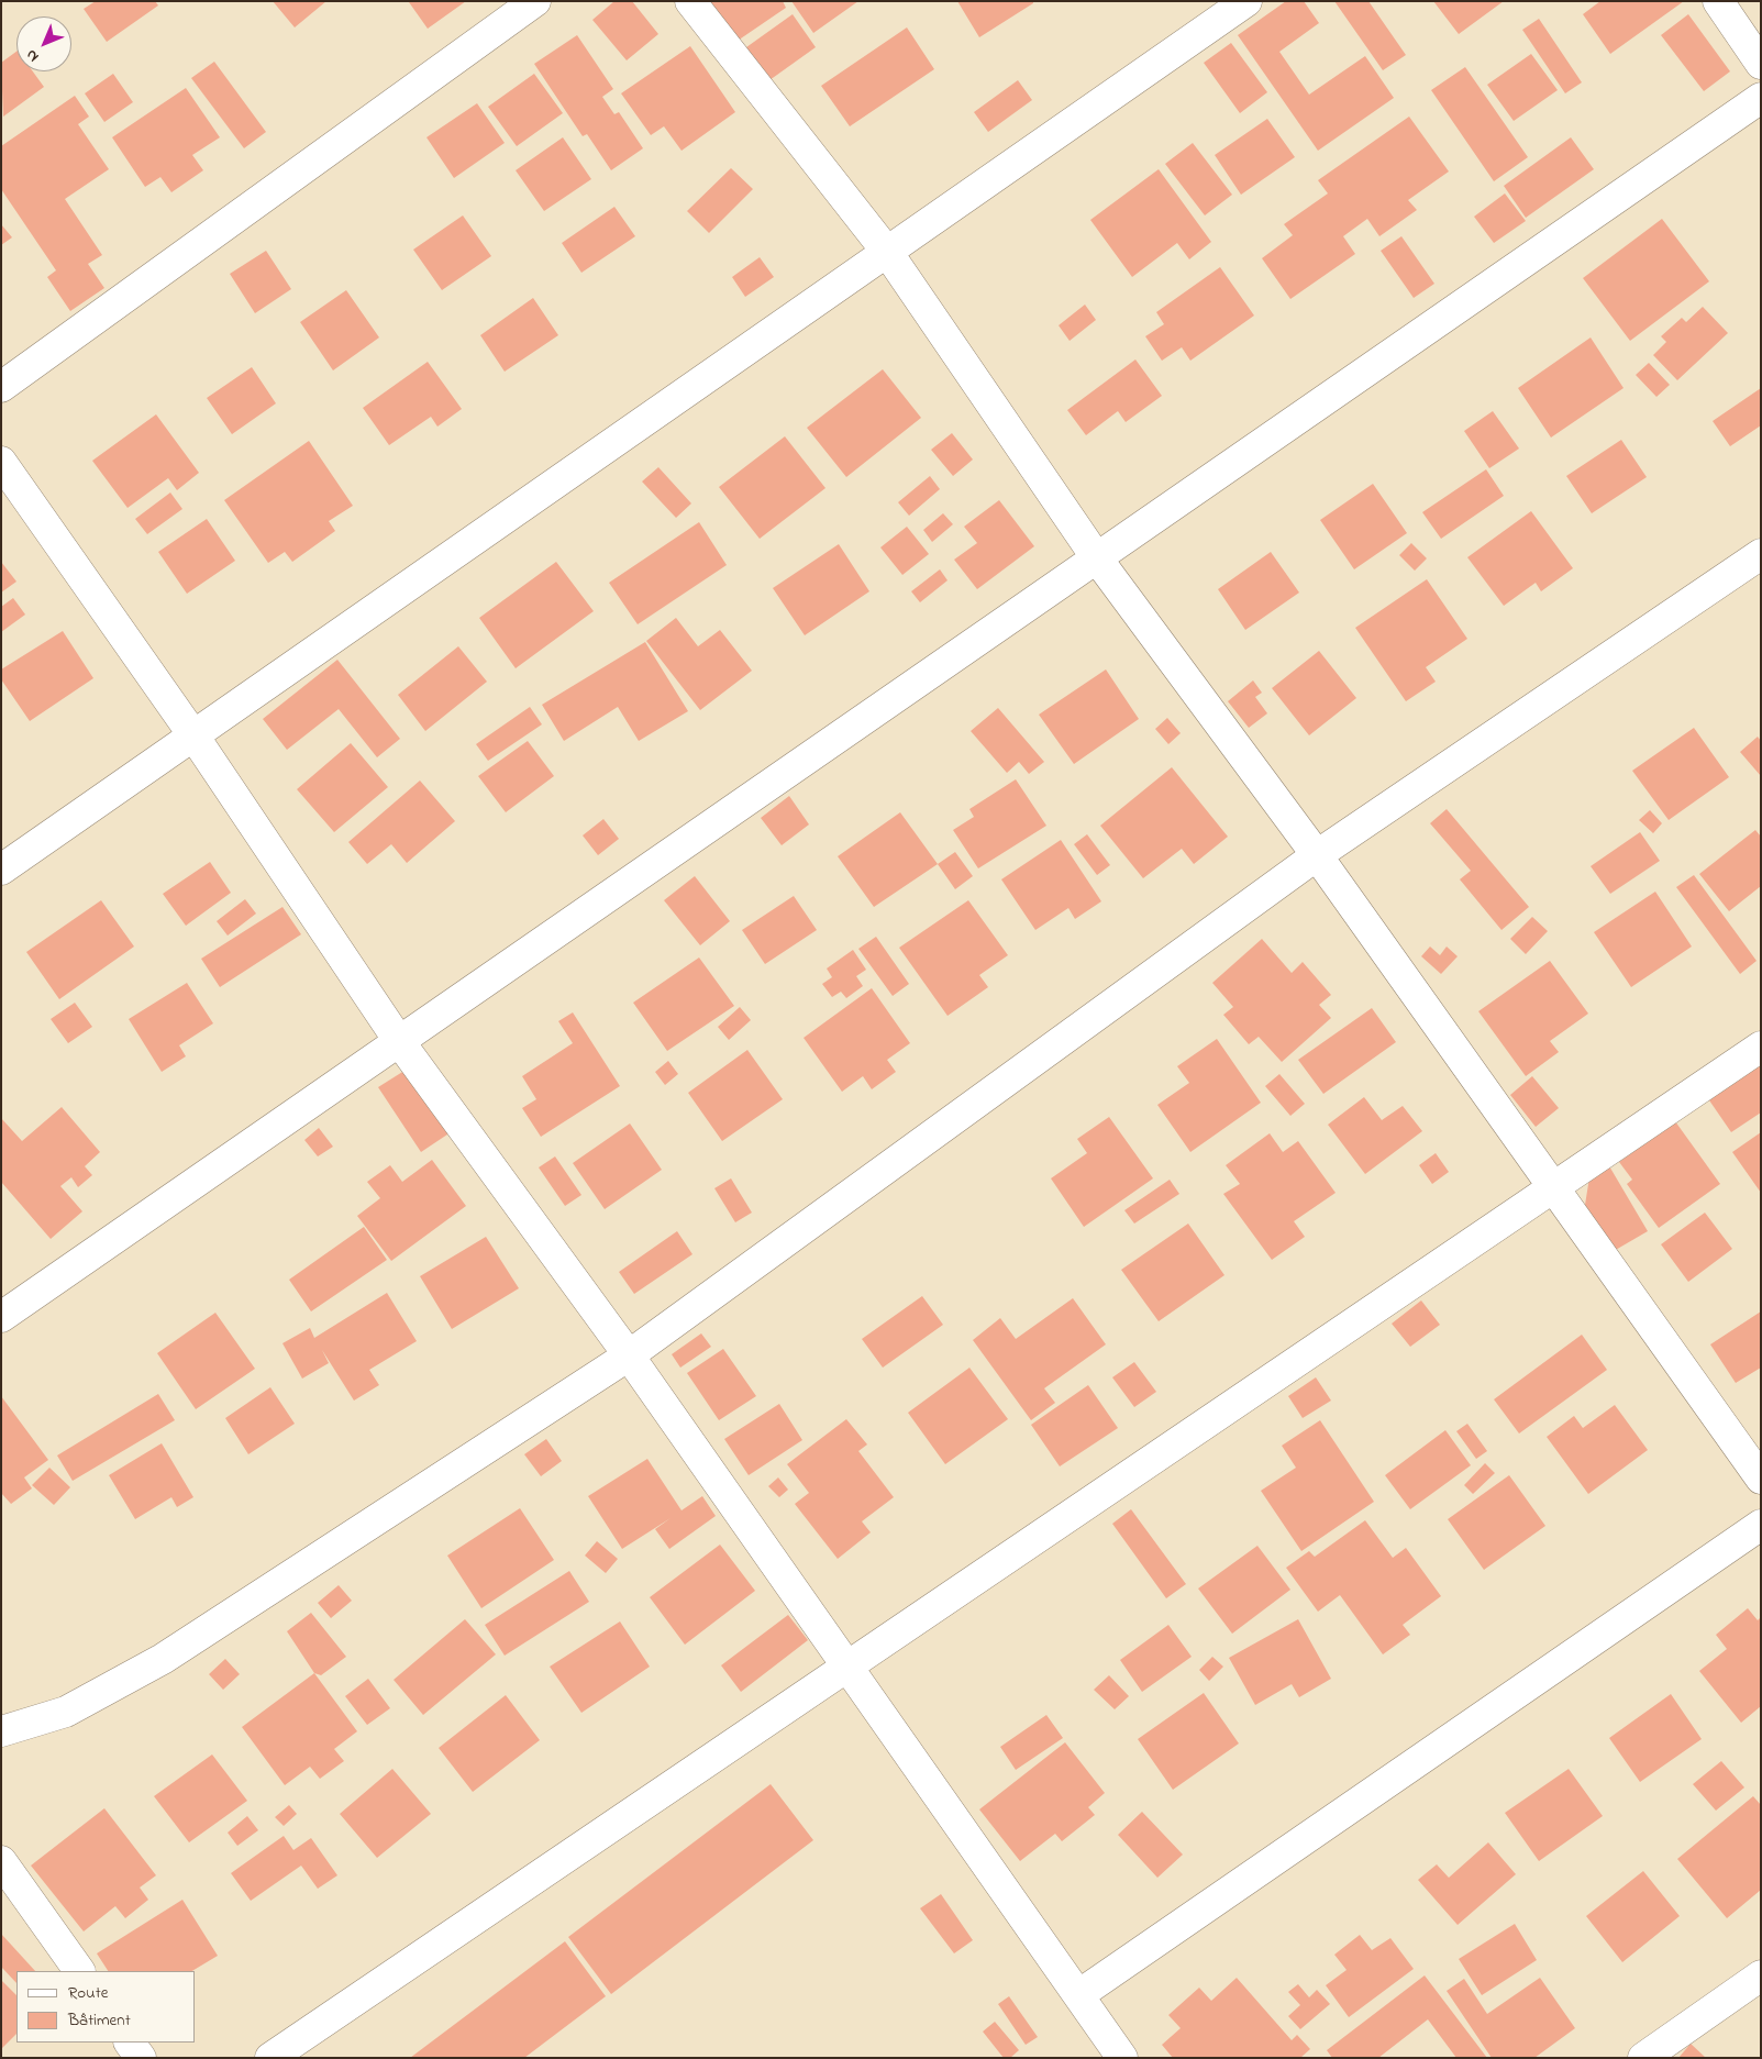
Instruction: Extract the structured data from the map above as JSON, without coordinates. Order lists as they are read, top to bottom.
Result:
{
  "legend": ["Route", "Bâtiment"],
  "north": "bottom left"
}
